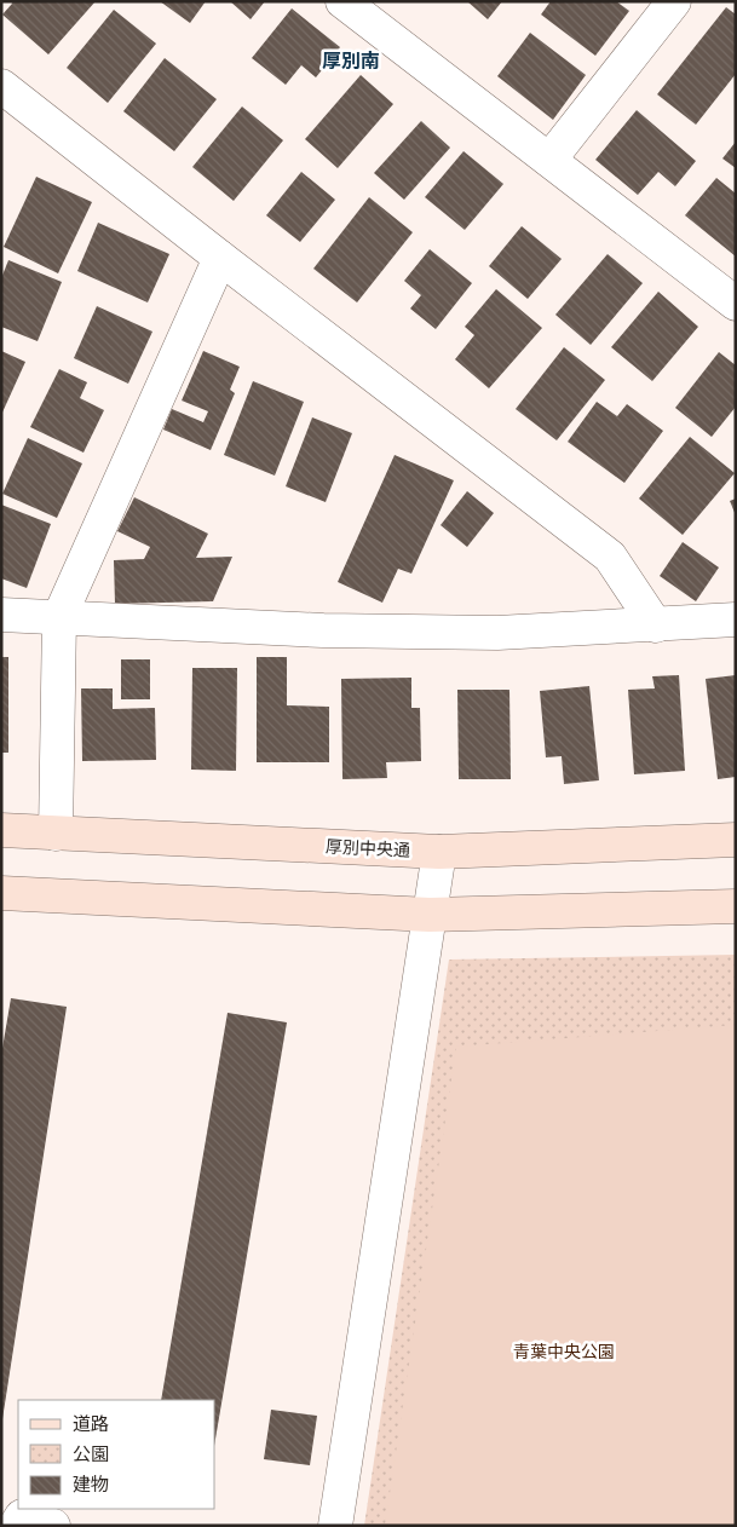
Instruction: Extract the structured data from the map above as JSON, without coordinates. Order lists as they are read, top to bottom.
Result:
{
  "streets": {
    "main road": ["厚別中央通"]
  },
  "districts": ["厚別南"],
  "parks": ["青葉中央公園"],
  "legend": ["道路", "公園", "建物"]
}
